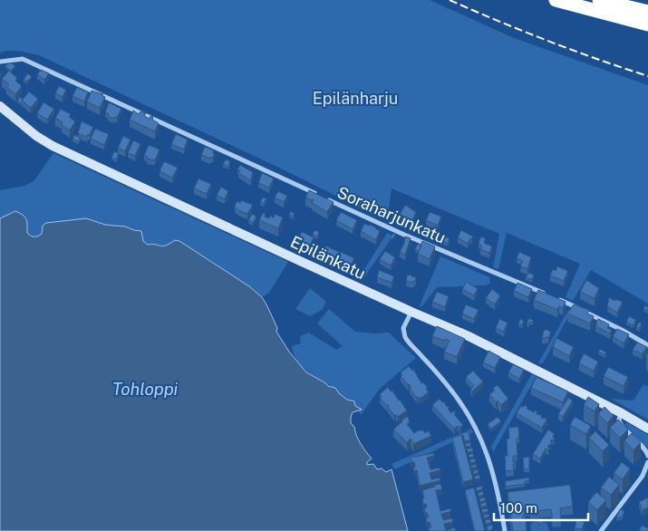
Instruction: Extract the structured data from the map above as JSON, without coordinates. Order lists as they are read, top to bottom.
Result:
{
  "streets": {
    "street": ["Soraharjunkatu", "Epilänkatu"]
  },
  "water": ["Tohloppi"],
  "parks": ["Epilänharju"],
  "scale_bar": "100 m"
}
